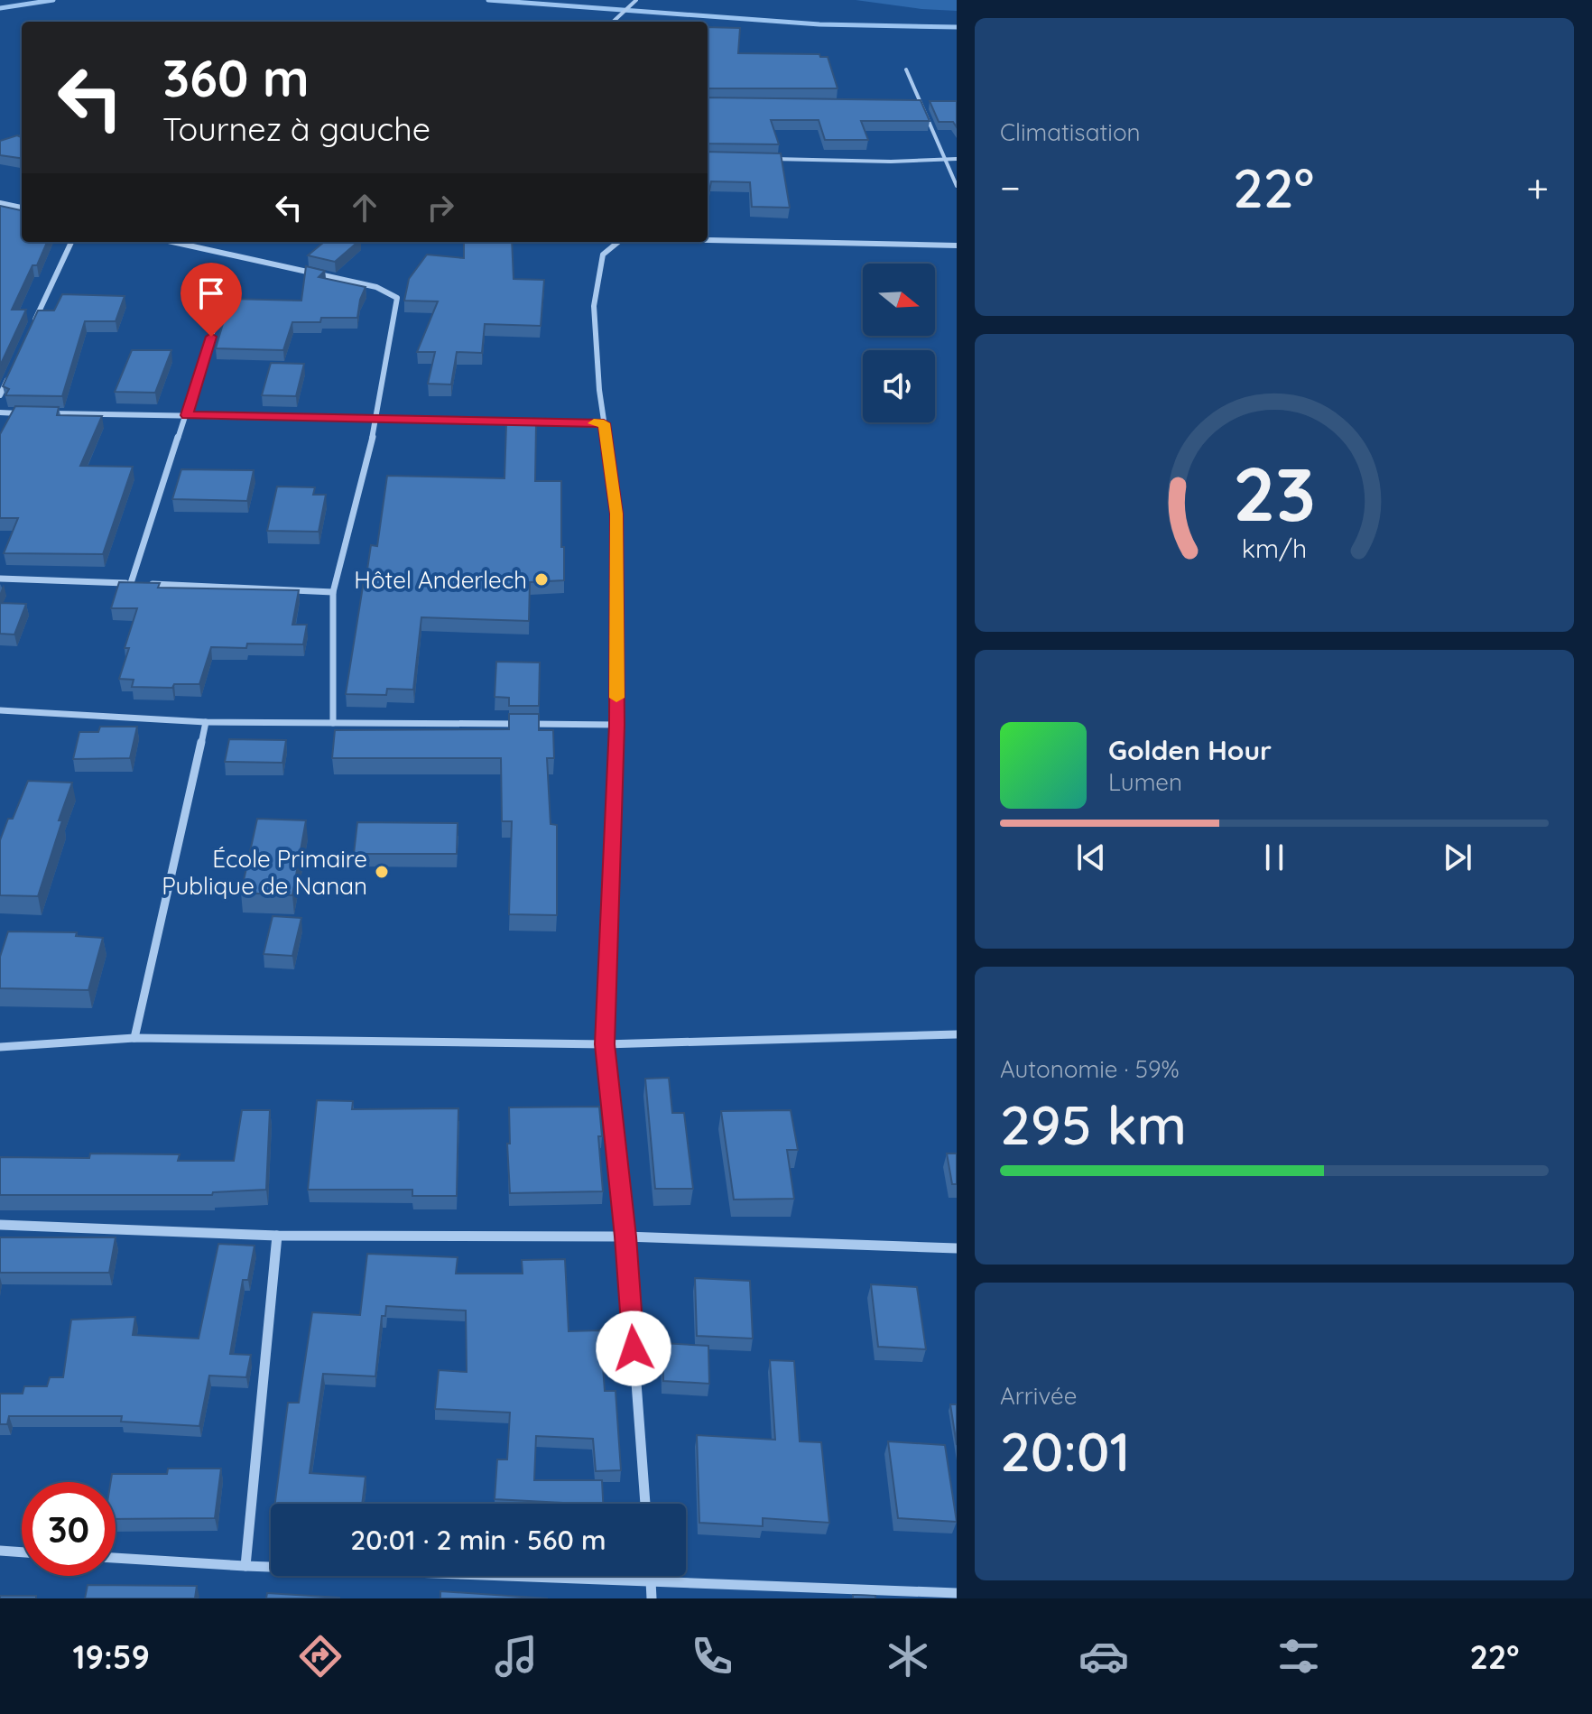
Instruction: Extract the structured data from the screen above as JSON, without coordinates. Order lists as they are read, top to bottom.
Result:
{
  "places": ["Hôtel Anderlech", "École Primaire Publique de Nanan"],
  "north": "right",
  "page": {
    "tile": [
      "Climatisation",
      ["Autonomie · 59%", "295 km"],
      ["Arrivée", "20:01"]
    ],
    "turn": ["360 m", "Tournez à gauche"],
    "heat": ["−", "22°", "+"],
    "song": ["Golden Hour", "Lumen"],
    "limit": "30",
    "trip": "20:01 · 2 min · 560 m",
    "tabs": ["19:59", "22°"],
    "gauge": ["23", "km/h"]
  }
}
